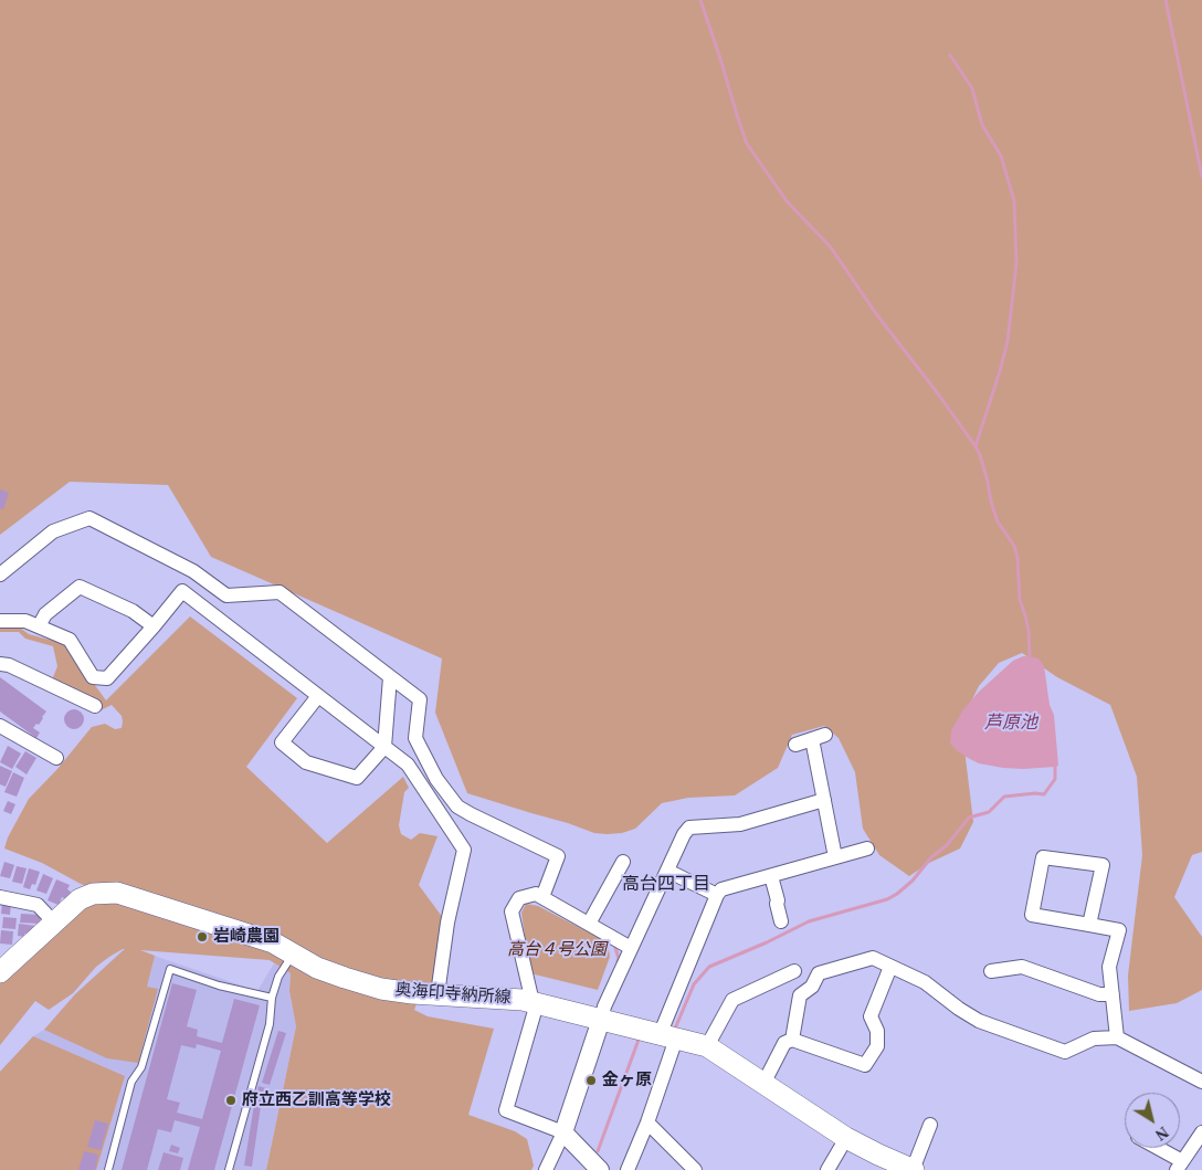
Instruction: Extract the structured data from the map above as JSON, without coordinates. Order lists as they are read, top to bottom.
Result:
{
  "streets": {
    "main road": ["奥海印寺納所線"]
  },
  "districts": ["高台四丁目"],
  "water": ["芦原池"],
  "parks": ["高台４号公園"],
  "places": ["岩崎農園", "金ヶ原", "府立西乙訓高等学校"],
  "north": "bottom right"
}
